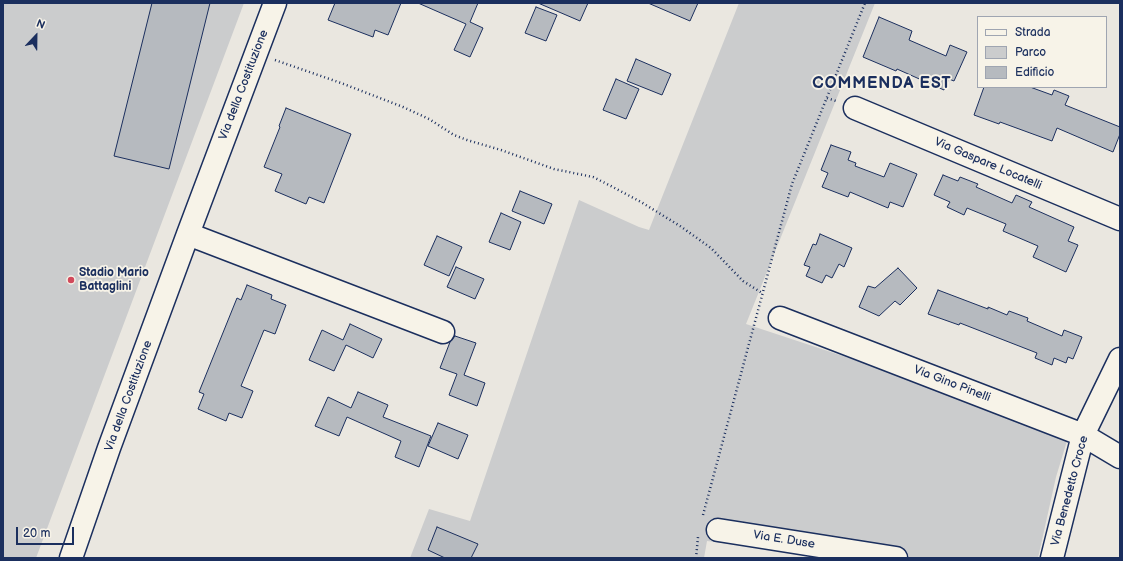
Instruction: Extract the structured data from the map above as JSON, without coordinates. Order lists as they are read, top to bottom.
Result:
{
  "streets": {
    "street": [
      "Via della Costituzione",
      "Via Gaspare Locatelli",
      "Via Gino Pinelli",
      "Via Benedetto Croce",
      "Via E. Duse"
    ]
  },
  "crossings": [
    ["Via Gino Pinelli", "Via Benedetto Croce"]
  ],
  "districts": ["COMMENDA EST"],
  "places": ["Stadio Mario Battaglini"],
  "legend": ["Strada", "Parco", "Edificio"],
  "scale_bar": "20 m",
  "north": "top"
}
